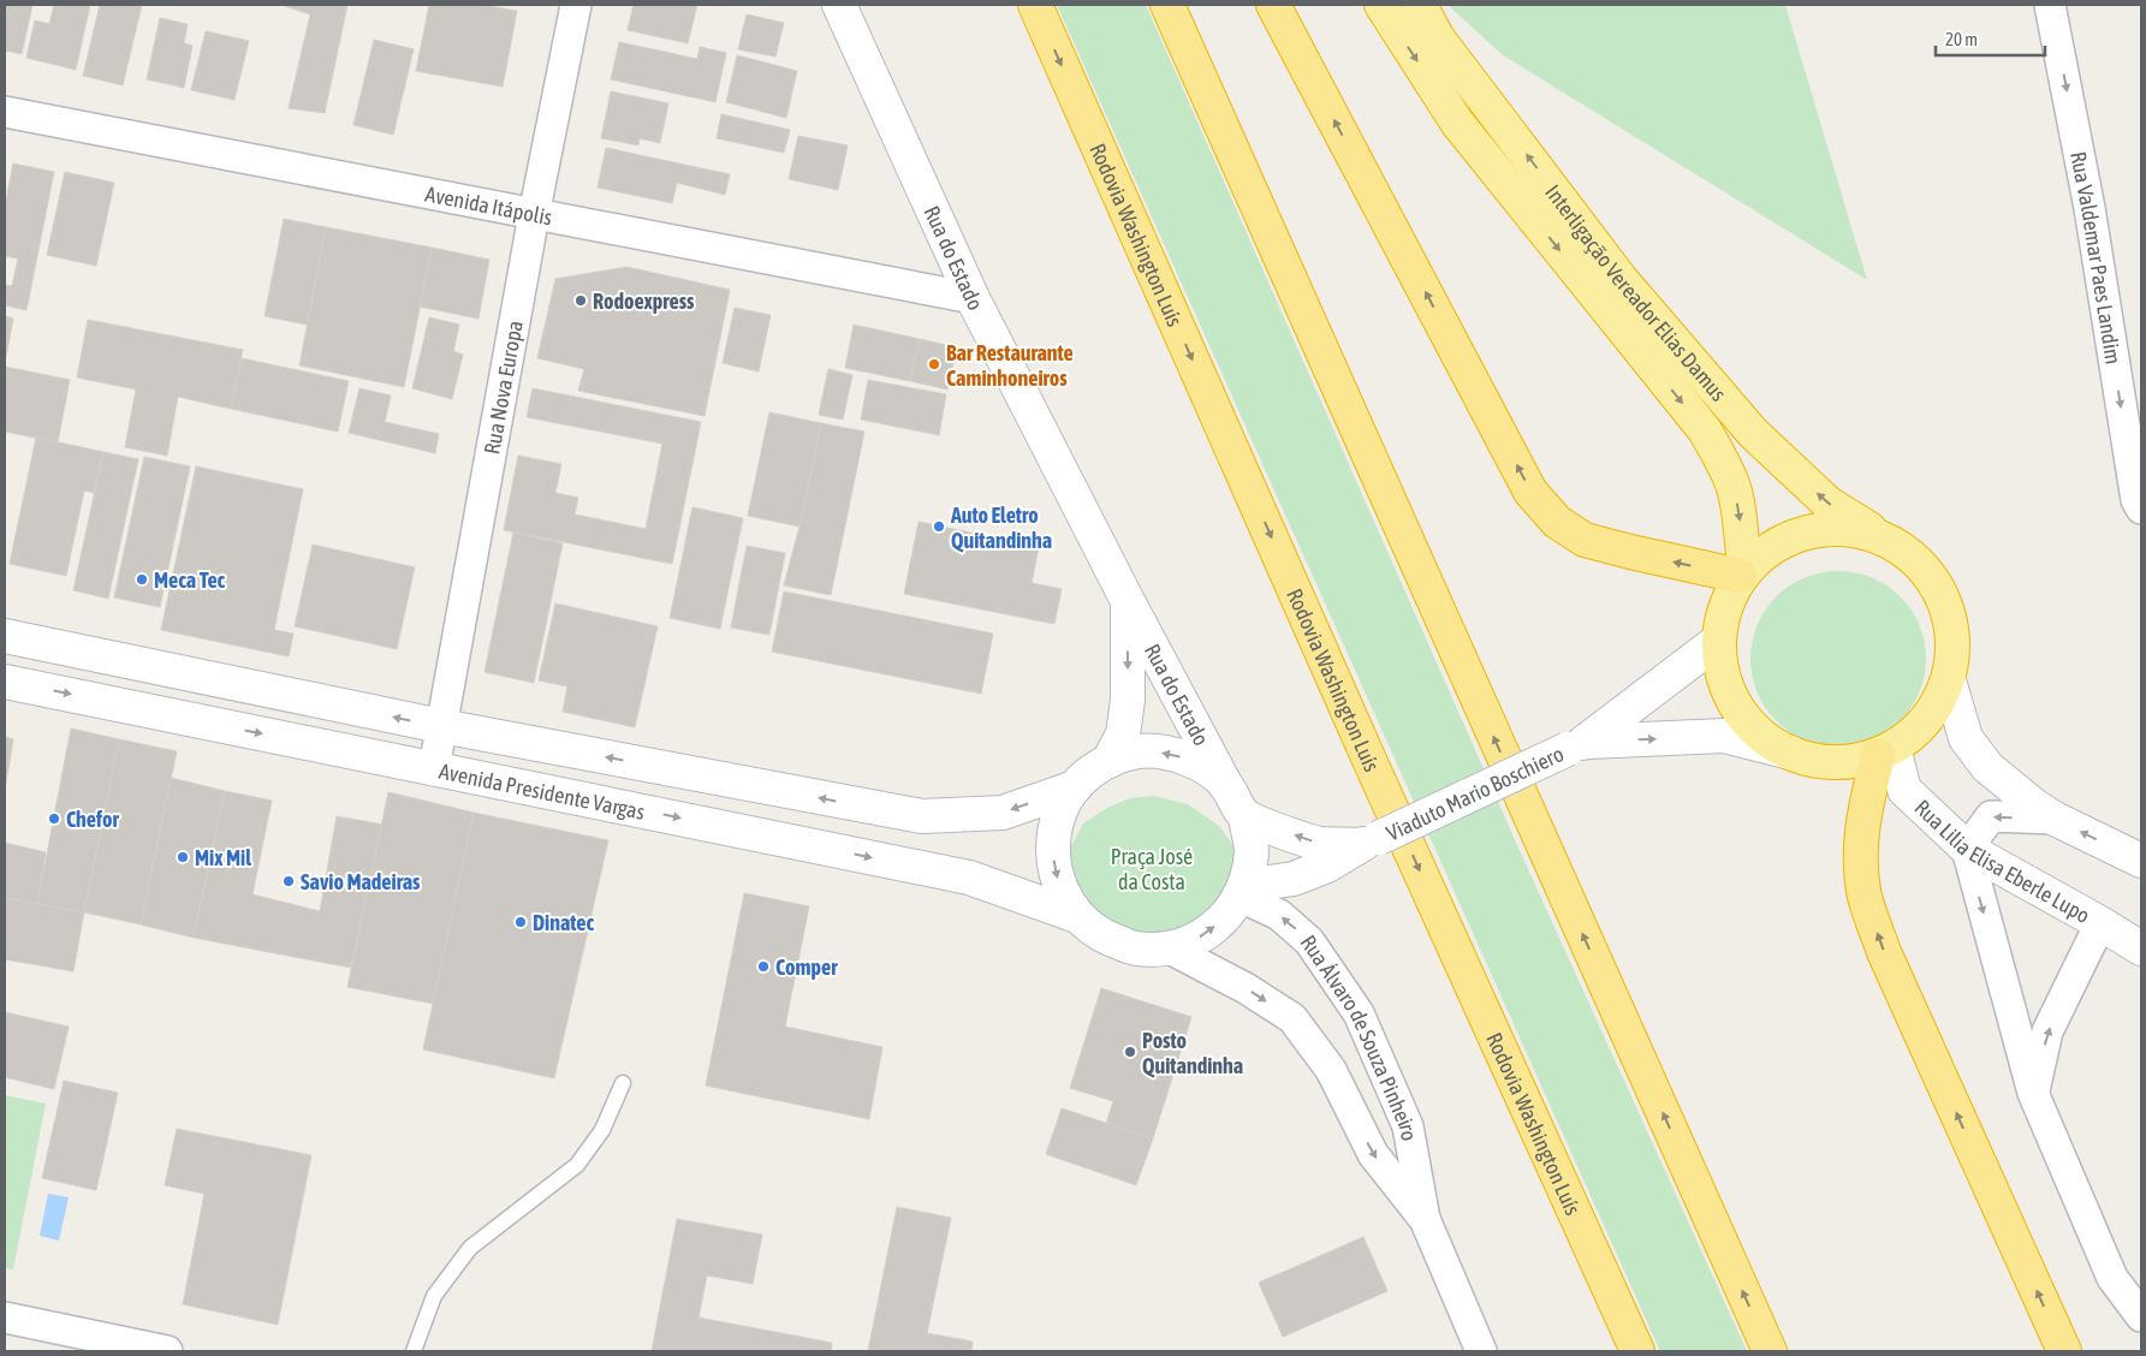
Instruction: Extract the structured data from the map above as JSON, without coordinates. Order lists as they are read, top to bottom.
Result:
{
  "streets": {
    "highway": ["Rodovia Washington Luís", "Interligação Vereador Elias Damus"],
    "main road": [
      "Rua do Estado",
      "Avenida Presidente Vargas",
      "Viaduto Mario Boschiero",
      "Rua Lilia Elisa Eberle Lupo"
    ],
    "street": [
      "Avenida Itápolis",
      "Rua Valdemar Paes Landim",
      "Rua Nova Europa",
      "Rua Álvaro de Souza Pinheiro"
    ]
  },
  "crossings": [
    ["Avenida Itápolis", "Rua do Estado"],
    ["Avenida Itápolis", "Rua Nova Europa"],
    ["Rua do Estado", "Avenida Presidente Vargas"],
    ["Rua do Estado", "Viaduto Mario Boschiero"],
    ["Rua do Estado", "Rua Álvaro de Souza Pinheiro"],
    ["Rua Nova Europa", "Avenida Presidente Vargas"],
    ["Avenida Presidente Vargas", "Viaduto Mario Boschiero"],
    ["Avenida Presidente Vargas", "Rua Álvaro de Souza Pinheiro"],
    ["Viaduto Mario Boschiero", "Rua Álvaro de Souza Pinheiro"]
  ],
  "one_way": ["Rua Valdemar Paes Landim"],
  "parks": ["Praça José da Costa"],
  "places": [
    "Rodoexpress",
    "Bar Restaurante Caminhoneiros",
    "Auto Eletro Quitandinha",
    "Meca Tec",
    "Chefor",
    "Mix Mil",
    "Savio Madeiras",
    "Dinatec",
    "Comper",
    "Posto Quitandinha"
  ],
  "scale_bar": "20 m"
}
